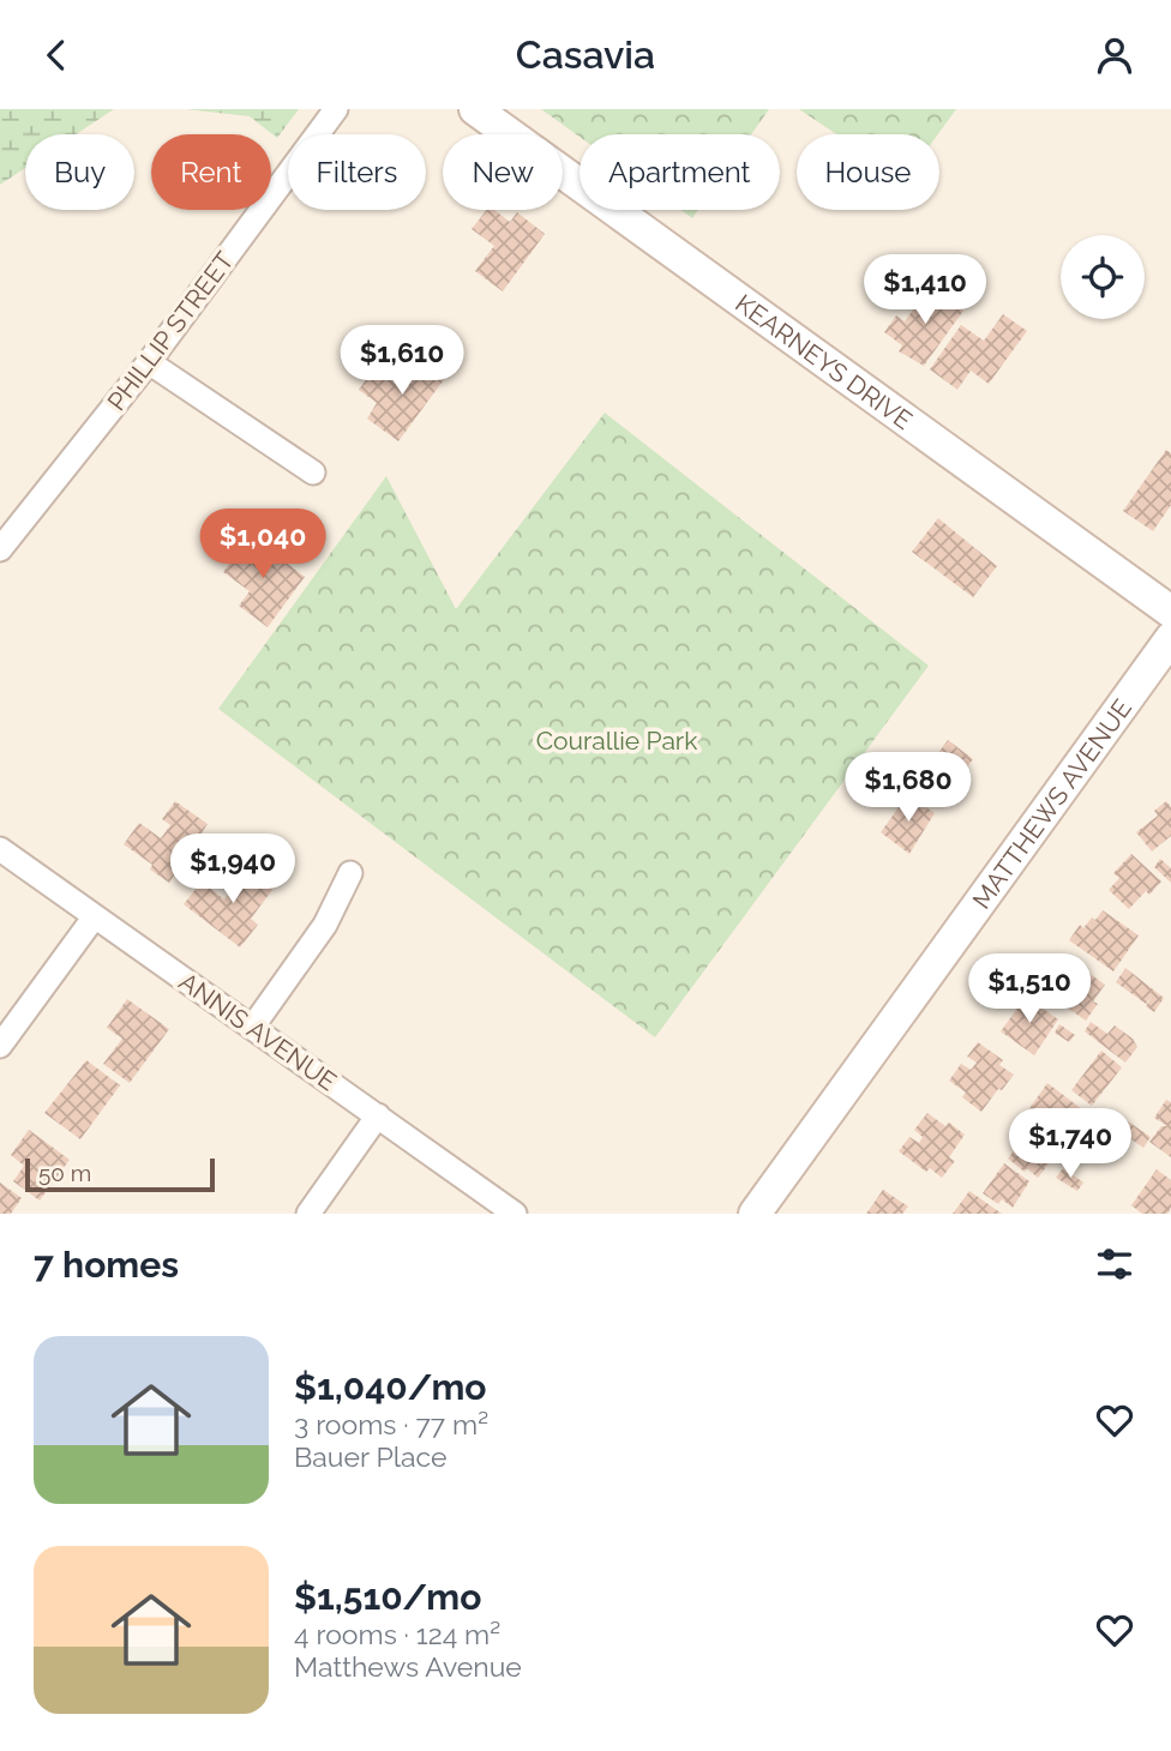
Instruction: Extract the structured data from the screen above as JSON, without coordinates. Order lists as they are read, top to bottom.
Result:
{
  "streets": {
    "street": [
      "PHILLIP STREET",
      "KEARNEYS DRIVE",
      "MATTHEWS AVENUE",
      "ANNIS AVENUE"
    ]
  },
  "parks": ["Courallie Park"],
  "scale_bar": "50 m",
  "page": {
    "header": "Casavia",
    "chip": [
      "Buy",
      "Rent",
      "Filters",
      "New",
      "Apartment",
      "House"
    ],
    "price": [
      "$1,410",
      "$1,610",
      "$1,040",
      "$1,680",
      "$1,940",
      "$1,510",
      "$1,740"
    ],
    "scale": "50 m",
    "heading": "7 homes",
    "list": [
      {
        "name": "$1,040/mo",
        "note": "3 rooms · 77 m² · Bauer Place"
      },
      {
        "name": "$1,510/mo",
        "note": "4 rooms · 124 m² · Matthews Avenue"
      }
    ]
  }
}
